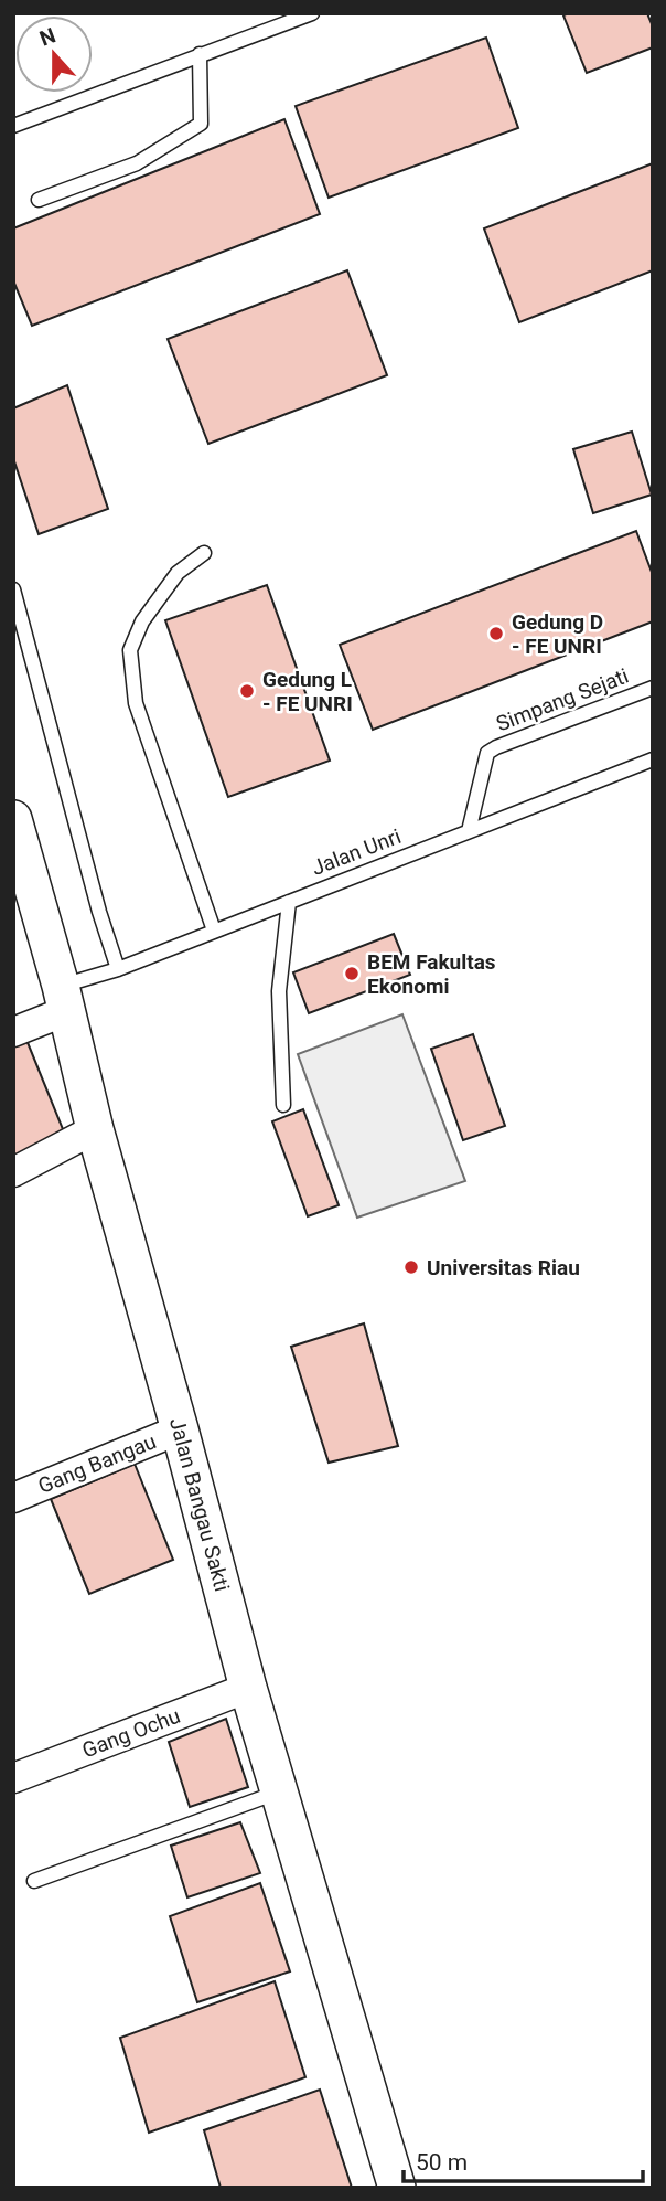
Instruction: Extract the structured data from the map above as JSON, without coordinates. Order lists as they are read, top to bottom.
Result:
{
  "streets": {
    "street": ["Gang Bangau", "Jalan Bangau Sakti", "Gang Ochu"],
    "lane": ["Simpang Sejati", "Jalan Unri"]
  },
  "crossings": [
    ["Simpang Sejati", "Jalan Unri"],
    ["Jalan Unri", "Jalan Bangau Sakti"],
    ["Gang Bangau", "Jalan Bangau Sakti"],
    ["Jalan Bangau Sakti", "Gang Ochu"]
  ],
  "places": [
    "Gedung D - FE UNRI",
    "Gedung L - FE UNRI",
    "BEM Fakultas Ekonomi",
    "Universitas Riau"
  ],
  "scale_bar": "50 m",
  "north": "top"
}
